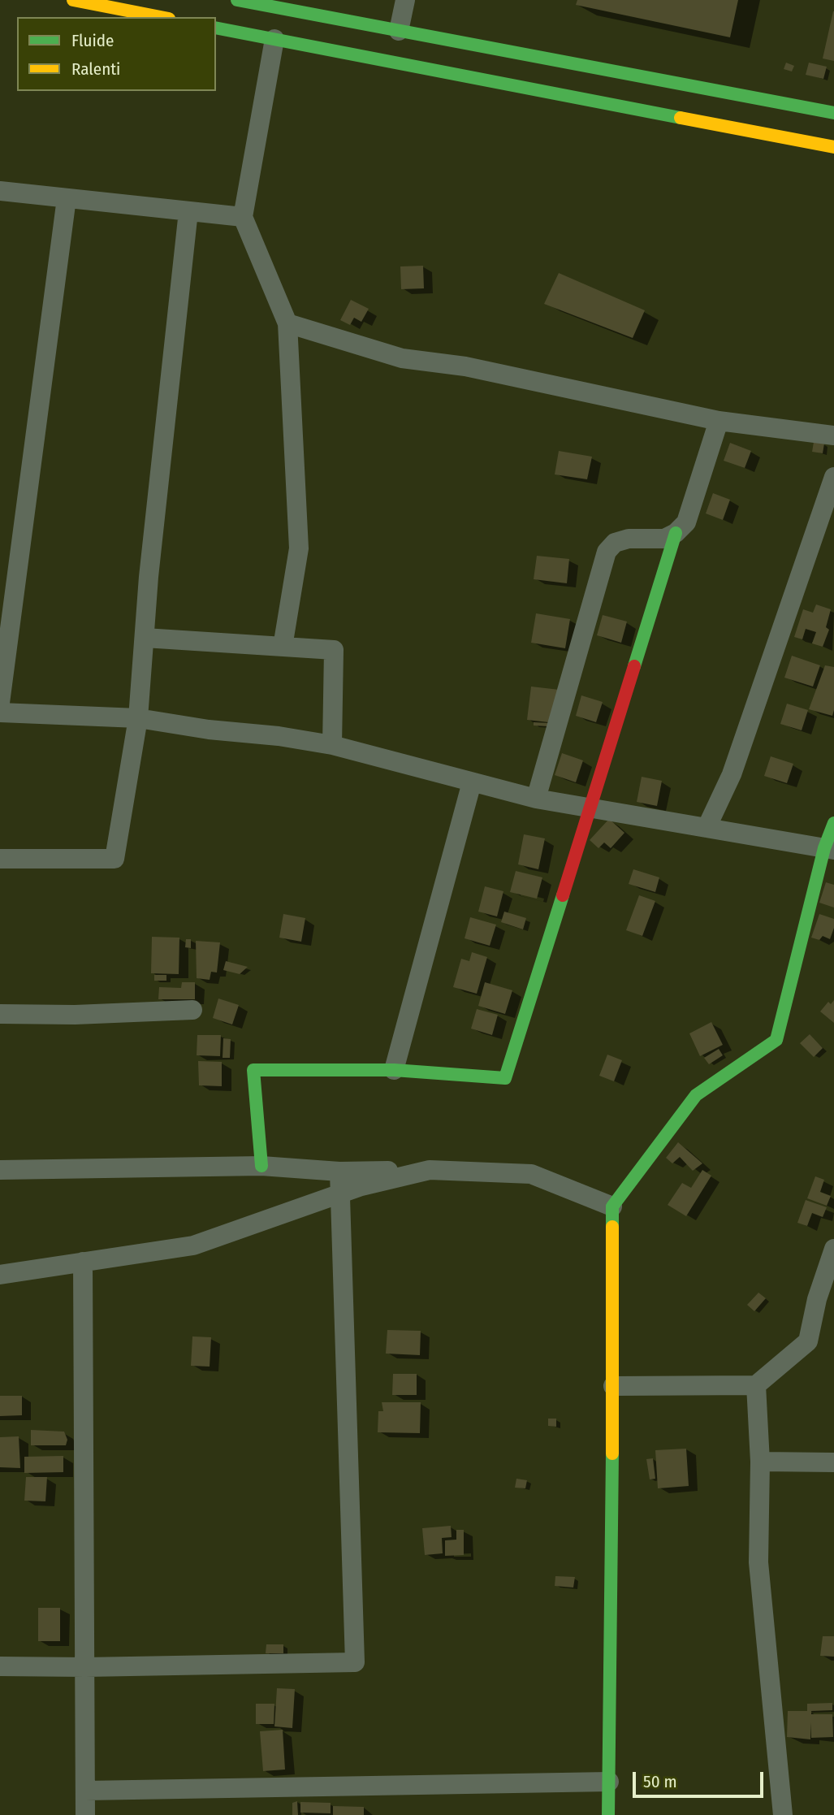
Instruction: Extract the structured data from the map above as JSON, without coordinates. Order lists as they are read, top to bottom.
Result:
{
  "legend": ["Fluide", "Ralenti"],
  "scale_bar": "50 m"
}
